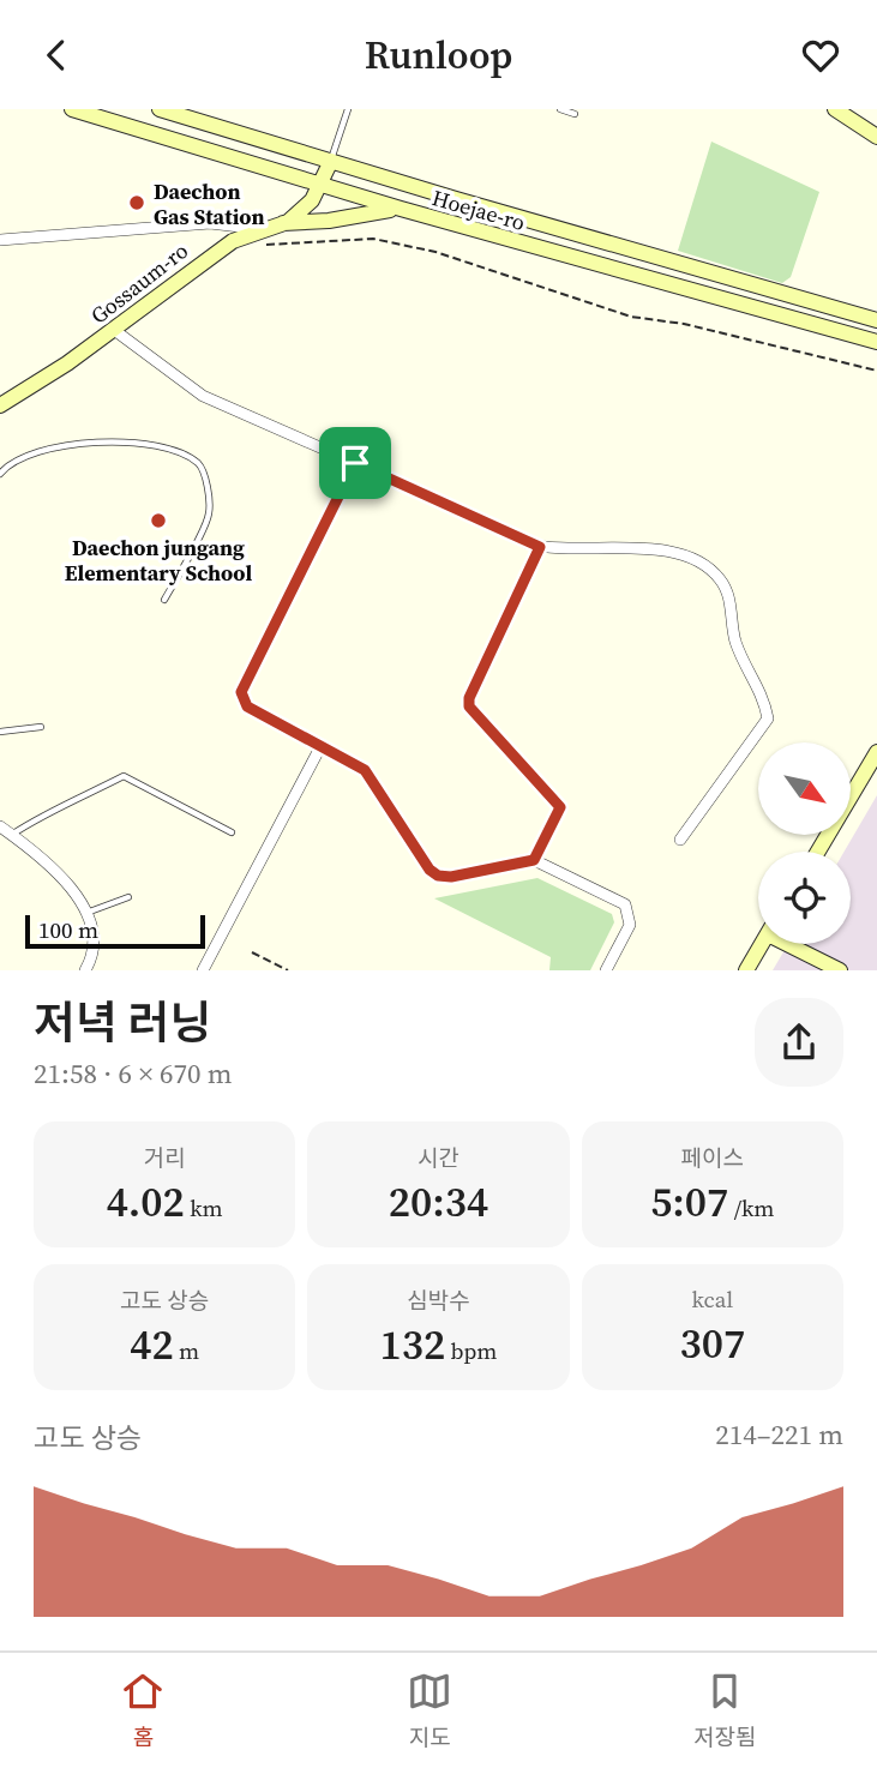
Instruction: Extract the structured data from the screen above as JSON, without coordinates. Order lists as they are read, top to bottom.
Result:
{
  "streets": {
    "main road": ["Hoejae-ro", "Gossaum-ro"]
  },
  "crossings": [
    ["Hoejae-ro", "Gossaum-ro"]
  ],
  "places": ["Daechon Gas Station", "Daechon jungang Elementary School"],
  "scale_bar": "100 m",
  "north": "bottom right",
  "page": {
    "header": "Runloop",
    "scale": "100 m",
    "heading": ["저녁 러닝", "21:58 · 6 × 670 m"],
    "stats": [
      ["거리", "4.02 km"],
      ["시간", "20:34"],
      ["페이스", "5:07 /km"],
      ["고도 상승", "42 m"],
      ["심박수", "132 bpm"],
      ["kcal", "307"]
    ],
    "chart": ["고도 상승", "214–221 m"],
    "tabs": ["홈", "지도", "저장됨"]
  }
}
